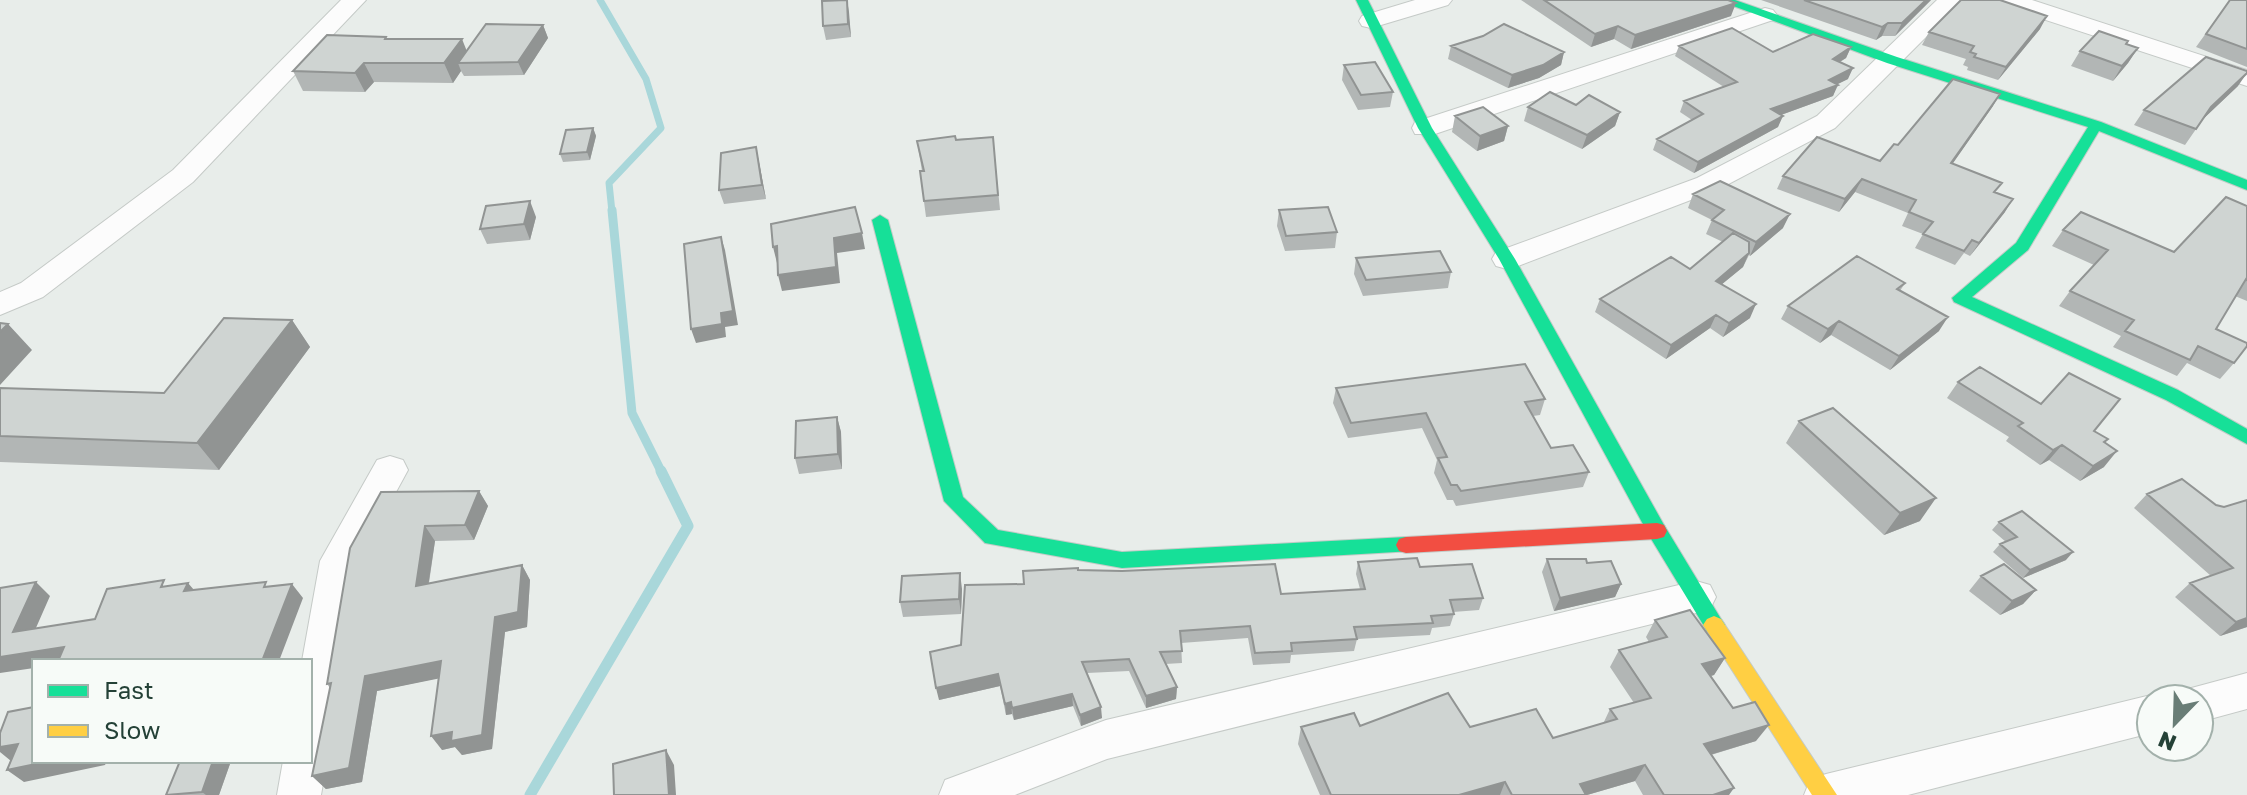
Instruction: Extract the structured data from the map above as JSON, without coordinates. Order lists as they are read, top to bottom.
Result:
{
  "legend": ["Fast", "Slow"],
  "north": "bottom left"
}
